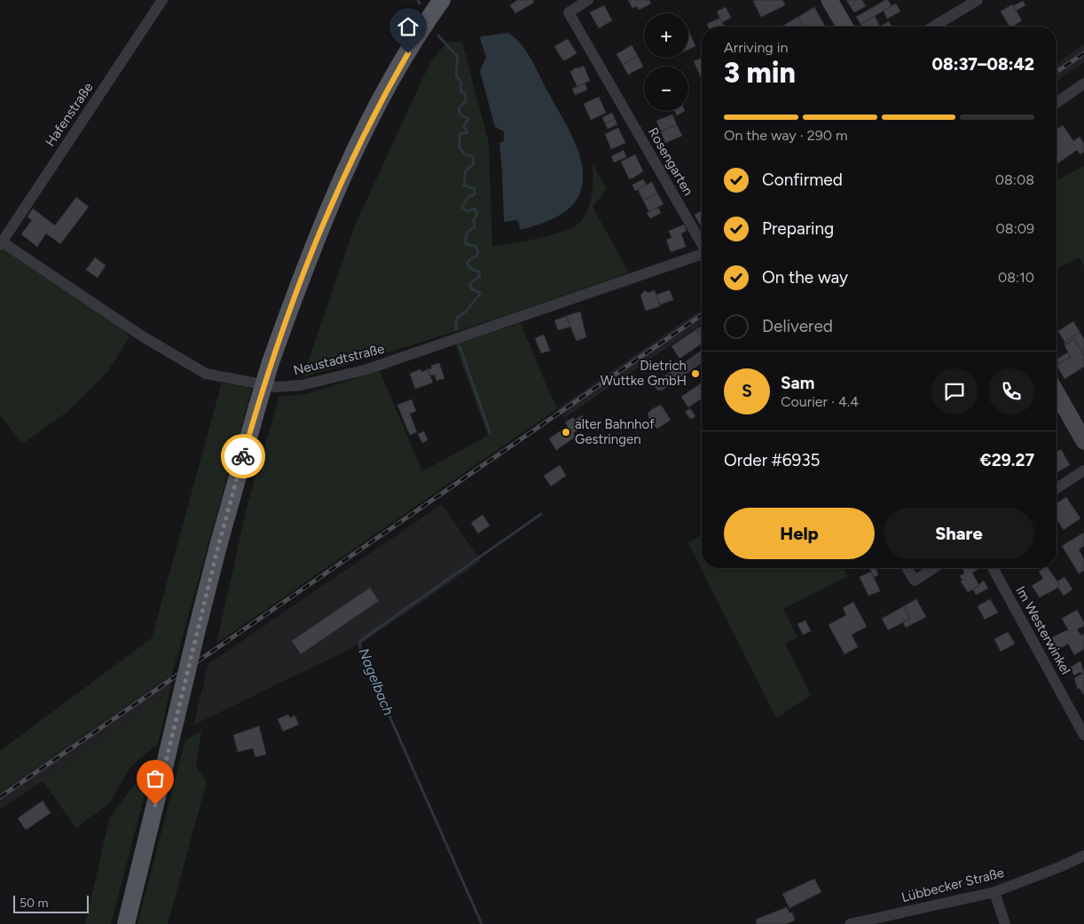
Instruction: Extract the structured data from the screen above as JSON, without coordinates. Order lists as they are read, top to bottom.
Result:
{
  "streets": {
    "street": [
      "Hafenstraße",
      "Rosengarten",
      "Neustadtstraße",
      "Im Westerwinkel",
      "Lübbecker Straße"
    ]
  },
  "crossings": [
    ["Hafenstraße", "Neustadtstraße"]
  ],
  "water": ["Nagelbach"],
  "places": ["Dietrich Wuttke GmbH", "alter Bahnhof Gestringen"],
  "scale_bar": "50 m",
  "page": {
    "map_buttons": ["+", "−"],
    "heading": ["3 min", "Arriving in", "08:37–08:42"],
    "panel": [
      "Sam",
      "Courier · 4.4",
      "Order #6935",
      "€29.27"
    ],
    "bar": "On the way · 290 m",
    "list": [
      ["Confirmed", "08:08"],
      ["Preparing", "08:09"],
      ["On the way", "08:10"],
      "Delivered"
    ],
    "round": "S",
    "buttons": ["Help", "Share"],
    "scale": "50 m"
  }
}
